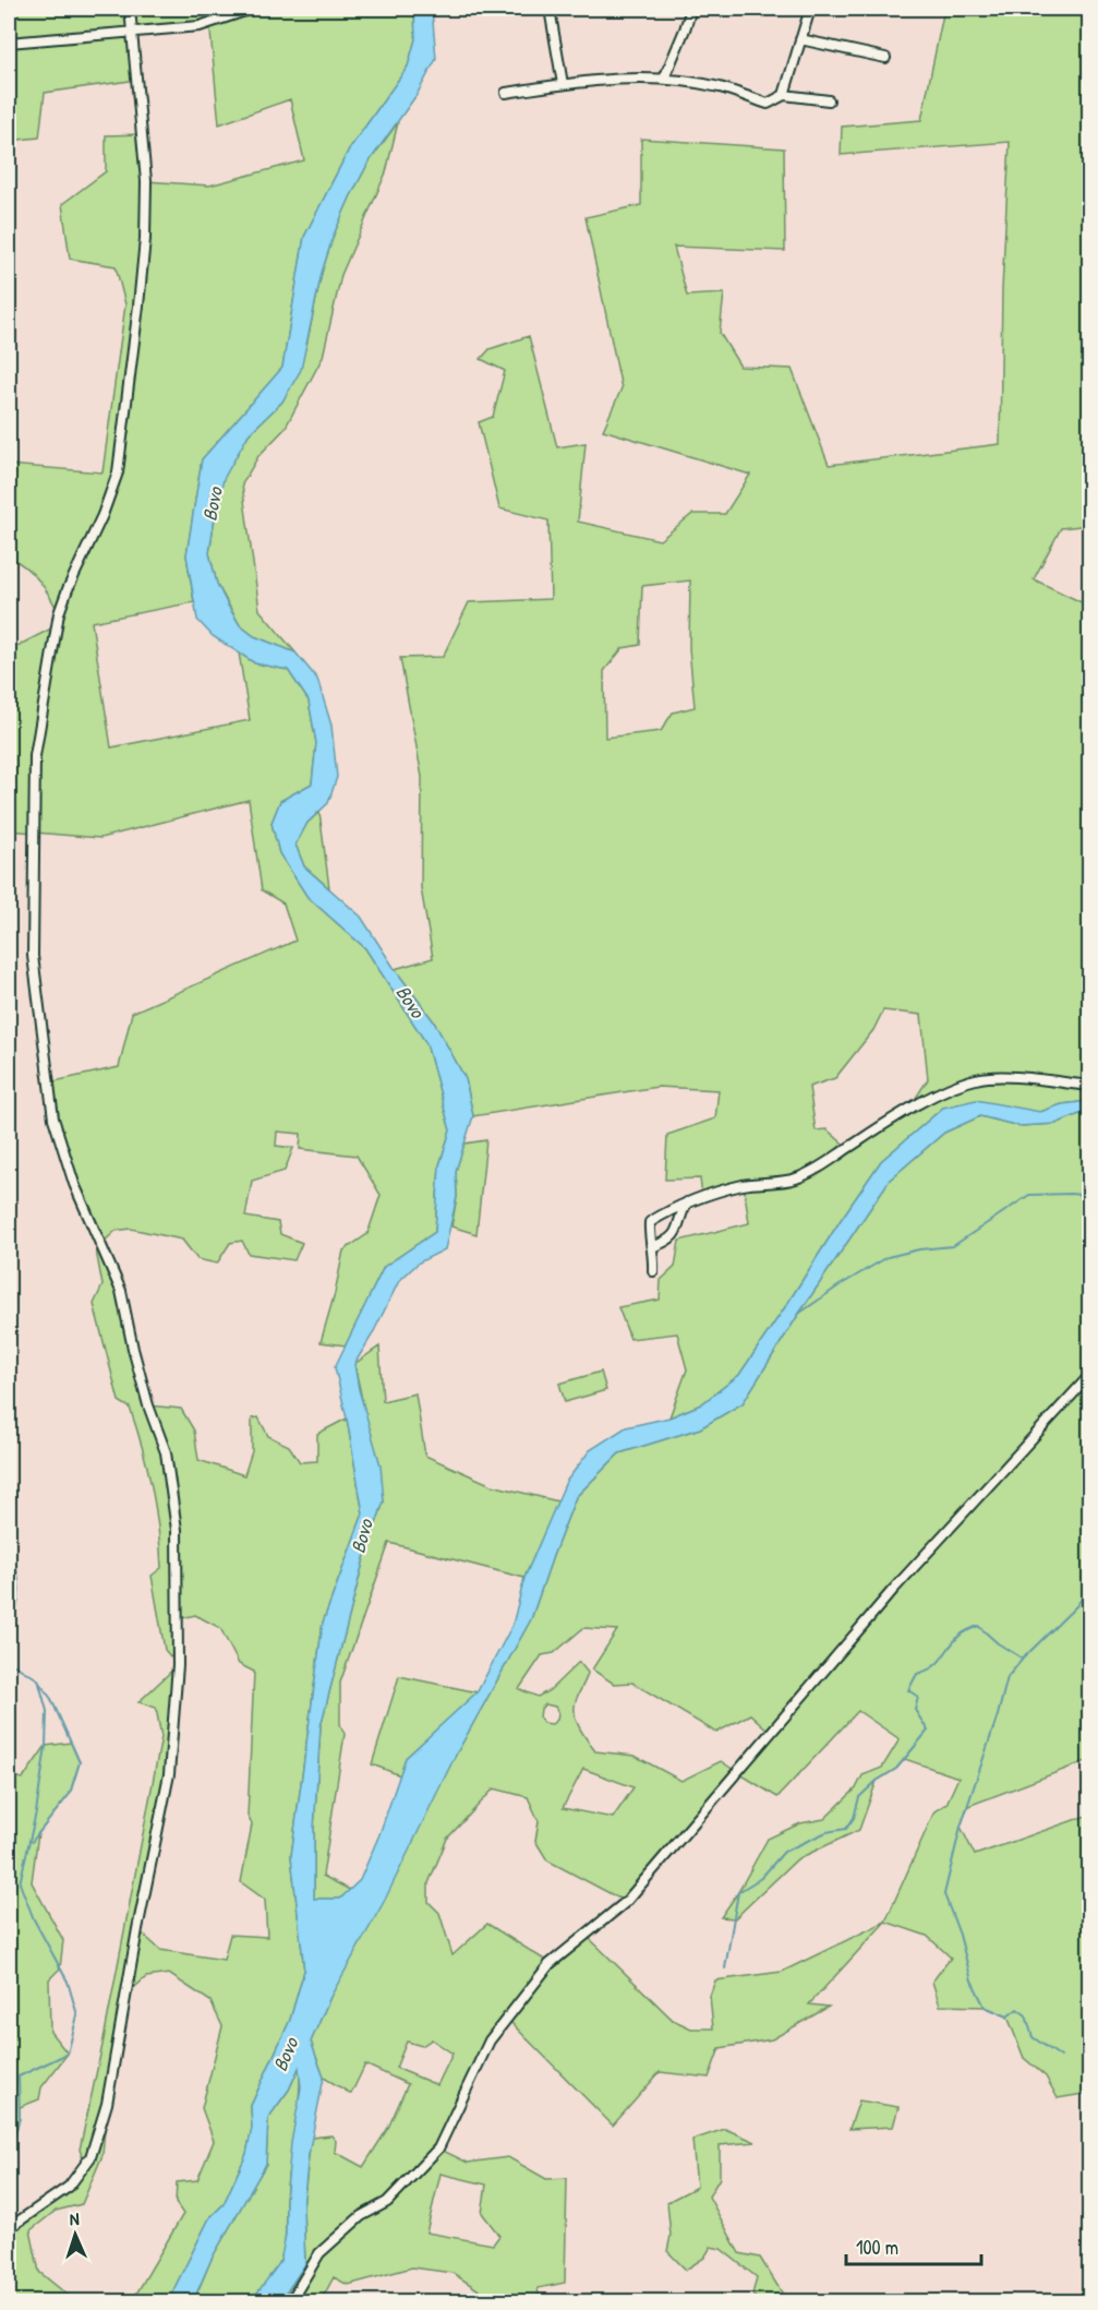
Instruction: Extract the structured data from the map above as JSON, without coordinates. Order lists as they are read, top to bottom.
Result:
{
  "water": ["Bovo"],
  "scale_bar": "100 m",
  "north": "top"
}
